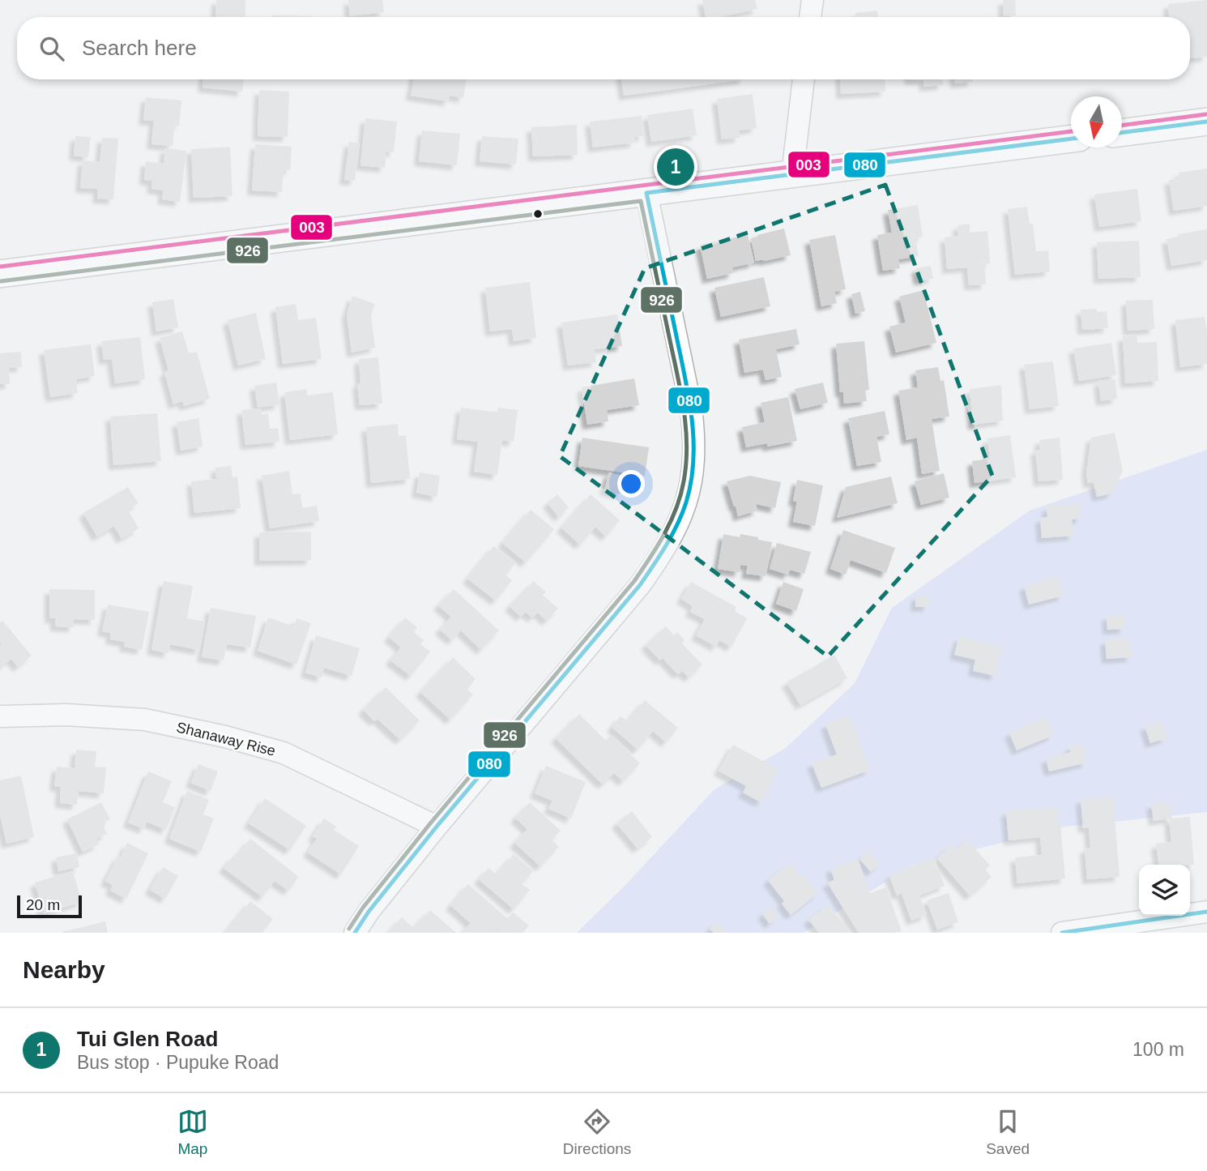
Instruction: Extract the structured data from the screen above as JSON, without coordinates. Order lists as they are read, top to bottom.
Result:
{
  "streets": {
    "street": ["Shanaway Rise"]
  },
  "lines": ["transit line 003", "transit line 080", "transit line 926"],
  "scale_bar": "20 m",
  "north": "bottom",
  "page": {
    "search": "Search here",
    "pins": "1",
    "scale": "20 m",
    "heading": "Nearby",
    "list": [
      {
        "mark": "1",
        "name": "Tui Glen Road",
        "note": "Bus stop · Pupuke Road",
        "value": "100 m"
      }
    ],
    "nav": ["Map", "Directions", "Saved"]
  }
}
